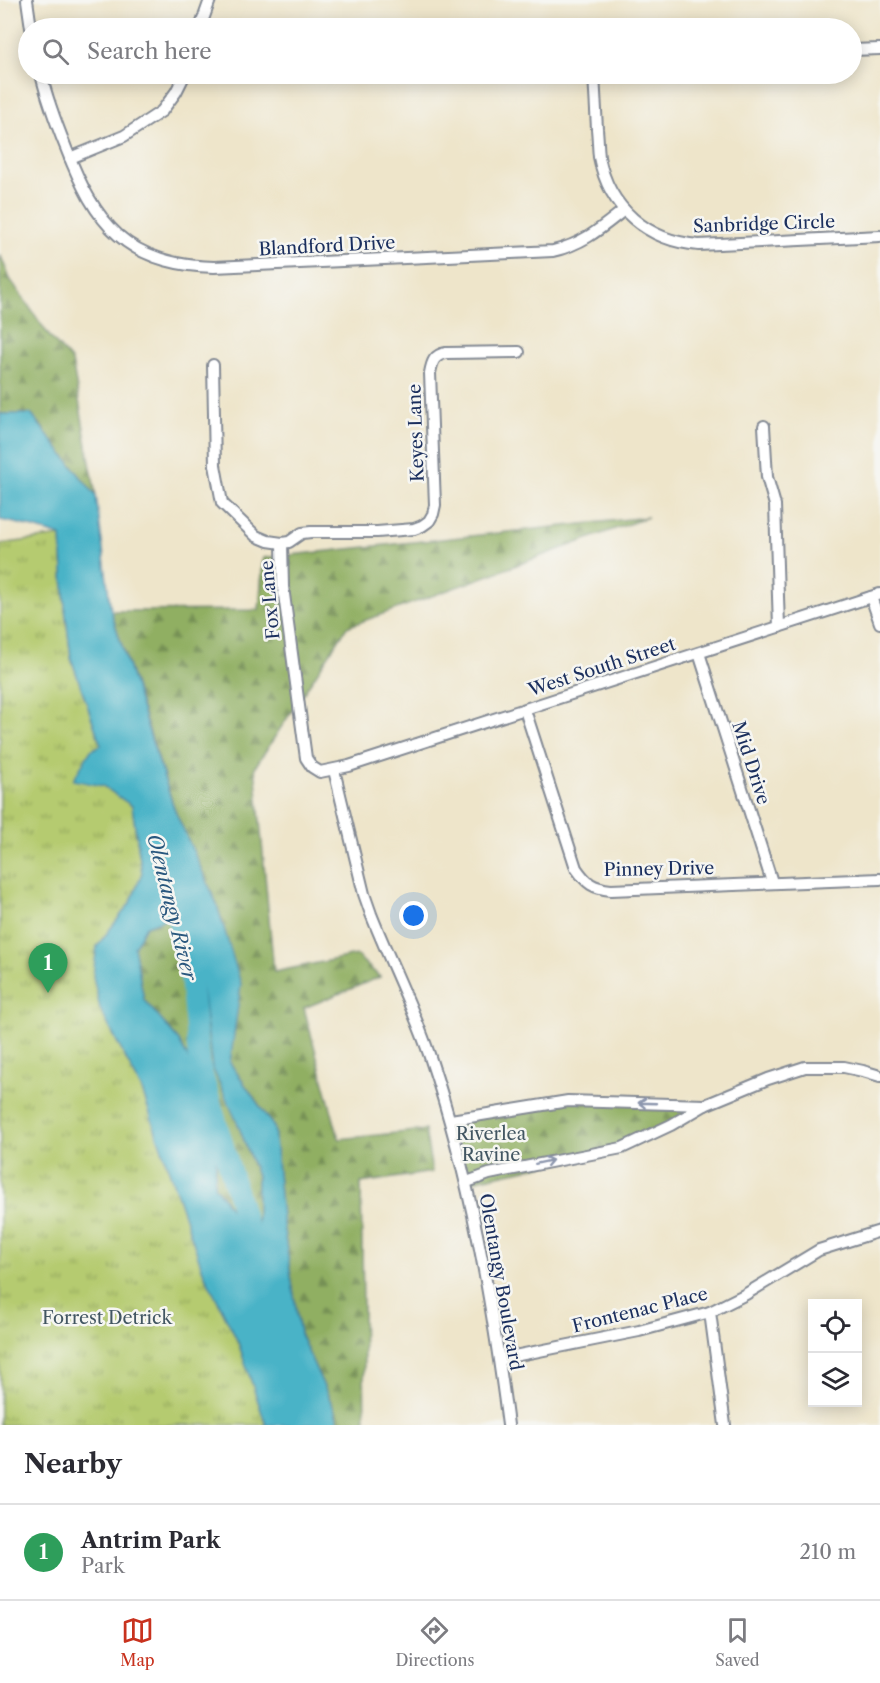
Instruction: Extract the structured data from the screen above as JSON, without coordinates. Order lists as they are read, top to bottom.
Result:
{
  "streets": {
    "street": [
      "Sanbridge Circle",
      "Blandford Drive",
      "Keyes Lane",
      "Fox Lane",
      "West South Street",
      "Mid Drive",
      "Pinney Drive",
      "Olentangy Boulevard",
      "Frontenac Place"
    ]
  },
  "crossings": [
    ["Sanbridge Circle", "Blandford Drive"],
    ["Keyes Lane", "Fox Lane"],
    ["Fox Lane", "West South Street"],
    ["Fox Lane", "Olentangy Boulevard"],
    ["West South Street", "Mid Drive"],
    ["West South Street", "Pinney Drive"],
    ["West South Street", "Olentangy Boulevard"],
    ["Mid Drive", "Pinney Drive"],
    ["Olentangy Boulevard", "Frontenac Place"]
  ],
  "water": ["Olentangy River"],
  "parks": ["Riverlea Ravine", "Forrest Detrick"],
  "page": {
    "search": "Search here",
    "pins": "1",
    "heading": "Nearby",
    "list": [
      {
        "mark": "1",
        "name": "Antrim Park",
        "note": "Park",
        "value": "210 m"
      }
    ],
    "nav": ["Map", "Directions", "Saved"]
  }
}
